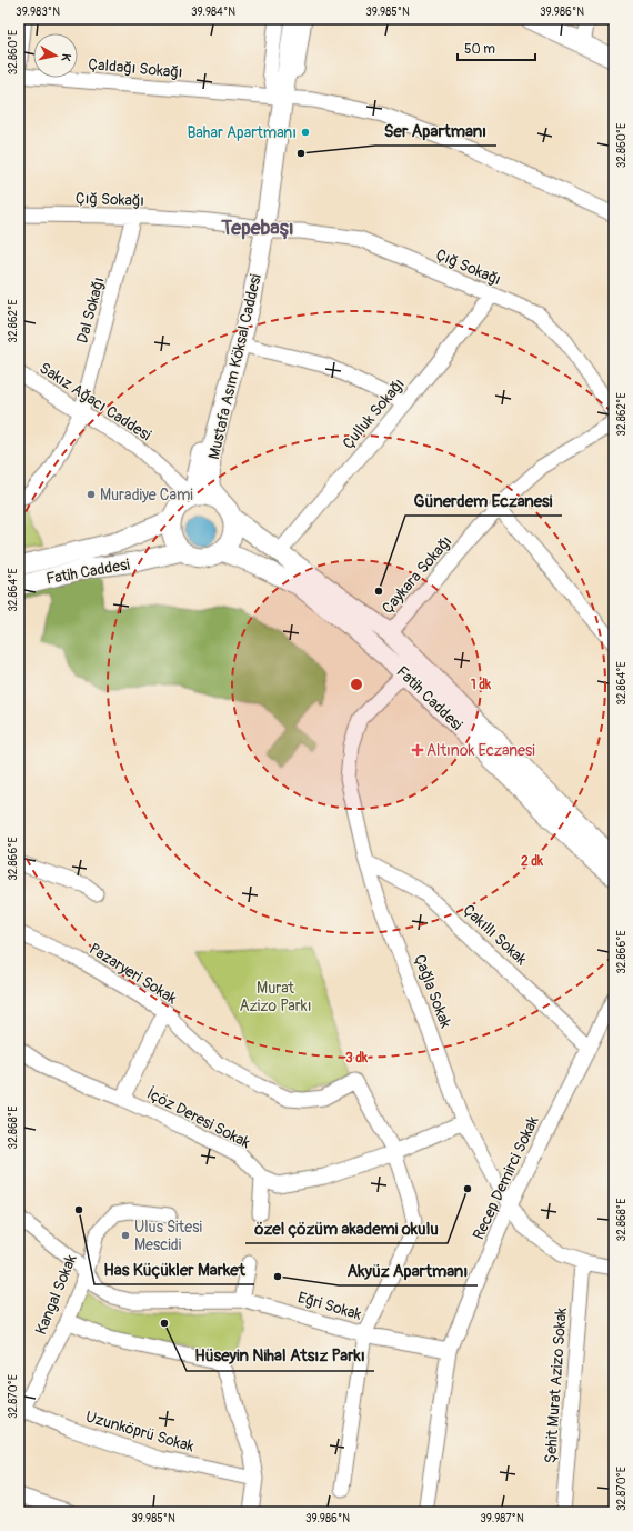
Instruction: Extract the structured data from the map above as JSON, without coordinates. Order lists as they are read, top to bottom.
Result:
{
  "streets": {
    "main road": ["Mustafa Asım Köksal Caddesi", "Fatih Caddesi"],
    "street": [
      "Çaldağı Sokağı",
      "Çığ Sokağı",
      "Dal Sokağı",
      "Sakız Ağacı Caddesi",
      "Çulluk Sokağı",
      "Çaykara Sokağı",
      "Çakıllı Sokak",
      "Pazaryeri Sokak",
      "Çağla Sokak",
      "İçöz Deresi Sokak",
      "Recep Demirci Sokak",
      "Kangal Sokak",
      "Eğri Sokak",
      "Şehit Murat Azizo Sokak",
      "Uzunköprü Sokak"
    ]
  },
  "crossings": [
    ["Çaldağı Sokağı", "Mustafa Asım Köksal Caddesi"],
    ["Çığ Sokağı", "Dal Sokağı"],
    ["Çığ Sokağı", "Mustafa Asım Köksal Caddesi"],
    ["Çığ Sokağı", "Çulluk Sokağı"],
    ["Dal Sokağı", "Sakız Ağacı Caddesi"],
    ["Mustafa Asım Köksal Caddesi", "Sakız Ağacı Caddesi"],
    ["Mustafa Asım Köksal Caddesi", "Fatih Caddesi"],
    ["Sakız Ağacı Caddesi", "Fatih Caddesi"],
    ["Çulluk Sokağı", "Fatih Caddesi"],
    ["Fatih Caddesi", "Çaykara Sokağı"],
    ["Fatih Caddesi", "Çağla Sokak"],
    ["Çakıllı Sokak", "Çağla Sokak"],
    ["Çakıllı Sokak", "Recep Demirci Sokak"],
    ["Pazaryeri Sokak", "Eğri Sokak"],
    ["Çağla Sokak", "Recep Demirci Sokak"],
    ["Çağla Sokak", "Şehit Murat Azizo Sokak"],
    ["Recep Demirci Sokak", "Eğri Sokak"],
    ["Kangal Sokak", "Eğri Sokak"],
    ["Kangal Sokak", "Uzunköprü Sokak"]
  ],
  "districts": ["Tepebaşı"],
  "parks": ["Murat Azizo Parkı"],
  "places": {
    "other": [
      "Bahar Apartmanı",
      "Ser Apartmanı",
      "Muradiye Cami",
      "Günerdem Eczanesi",
      "özel çözüm akademi okulu",
      "Has Küçükler Market",
      "Ulus Sitesi Mescidi",
      "Akyüz Apartmanı",
      "Hüseyin Nihal Atsız Parkı"
    ],
    "health": ["Altınok Eczanesi"]
  },
  "scale_bar": "50 m",
  "north": "right",
  "coordinates": [
    "39.983°N",
    "39.984°N",
    "39.985°N",
    "39.986°N",
    "32.860°E",
    "32.862°E",
    "32.864°E",
    "32.866°E",
    "32.868°E",
    "32.870°E",
    "39.987°N"
  ],
  "rings": ["1 dk", "2 dk", "3 dk"]
}
